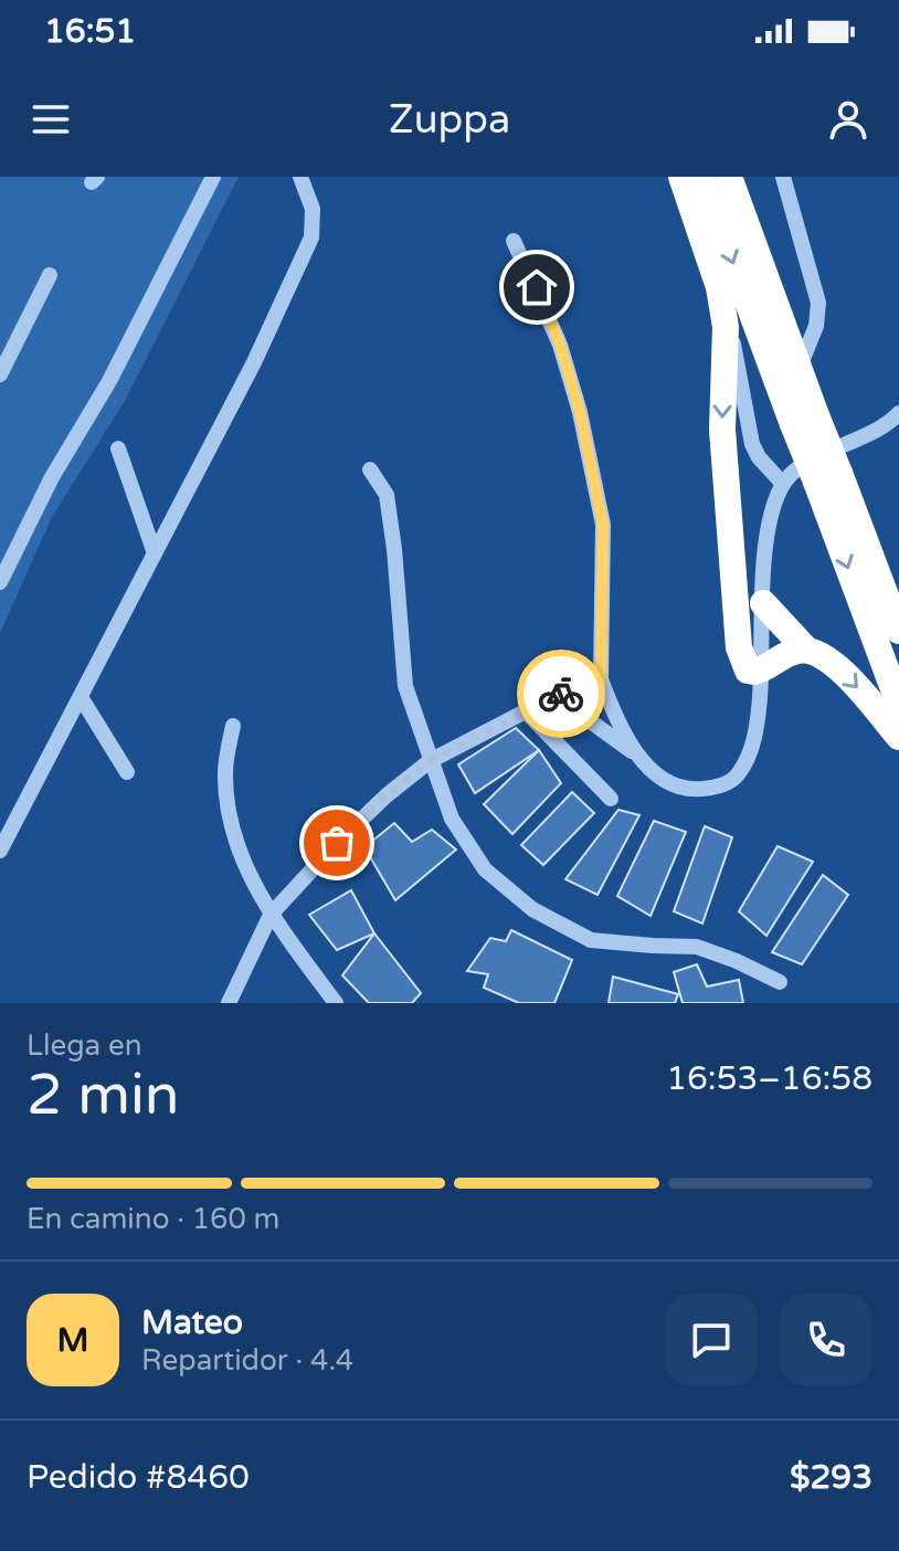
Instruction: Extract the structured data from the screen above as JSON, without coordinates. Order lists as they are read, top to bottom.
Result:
{
  "page": {
    "status": "16:51",
    "header": "Zuppa",
    "heading": ["2 min", "Llega en", "16:53–16:58"],
    "panel": [
      "Mateo",
      "Repartidor · 4.4",
      "Pedido #8460",
      "$293"
    ],
    "bar": "En camino · 160 m",
    "round": "M"
  }
}
